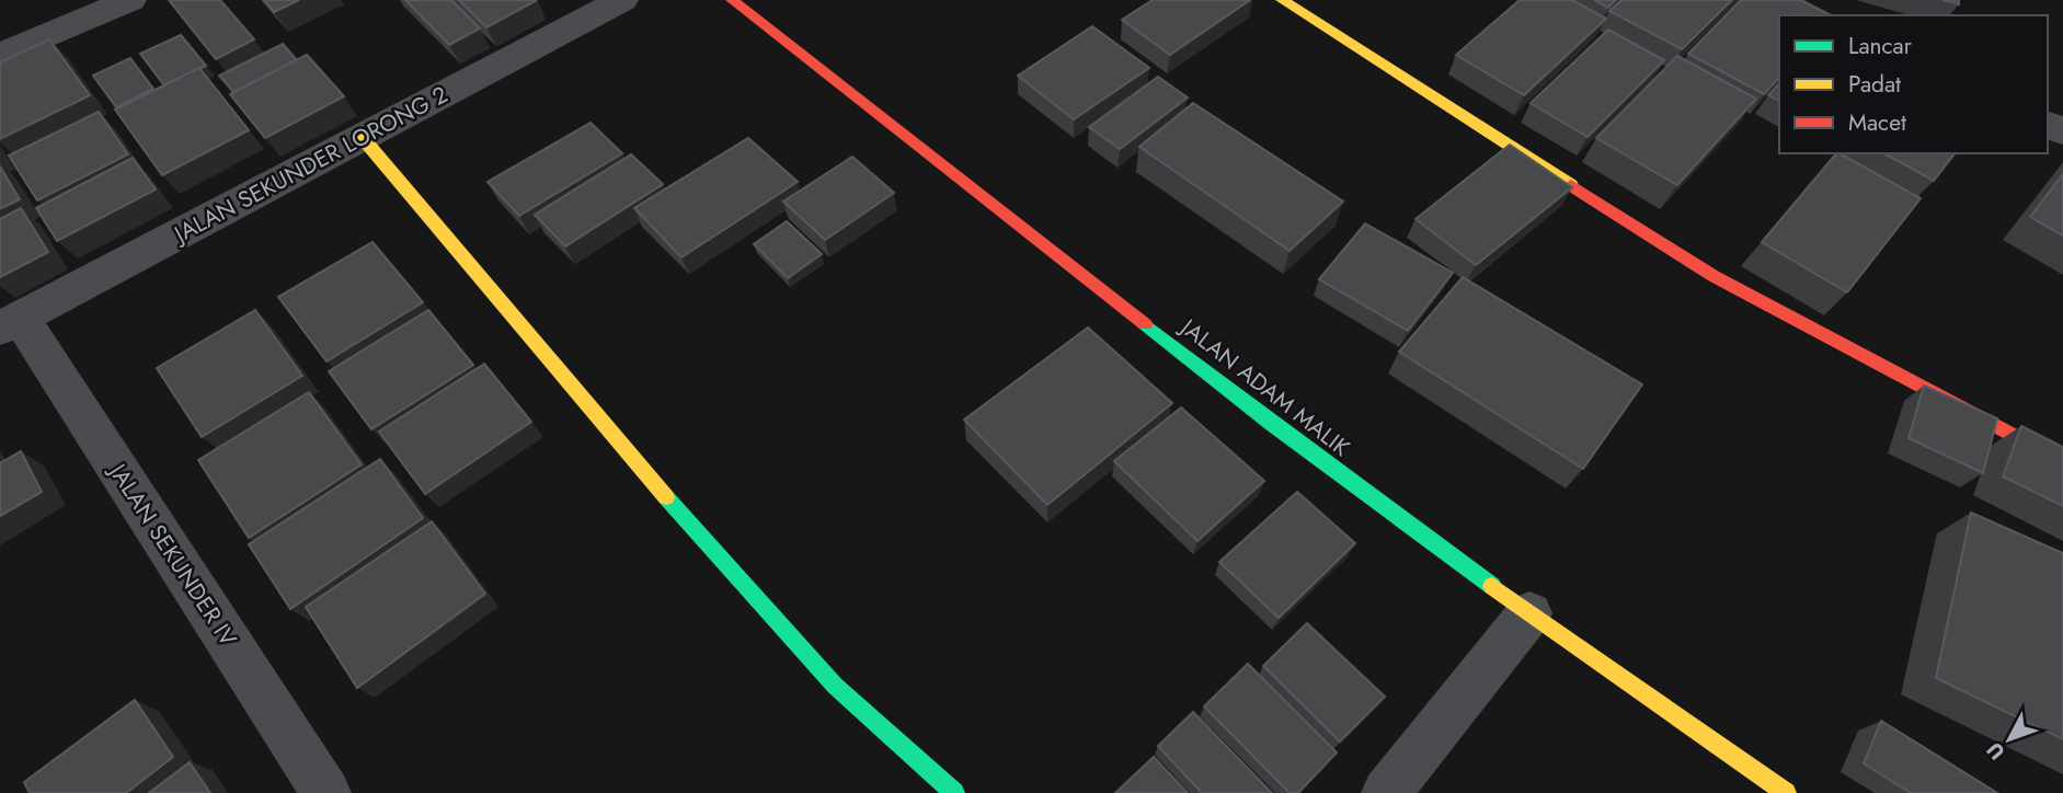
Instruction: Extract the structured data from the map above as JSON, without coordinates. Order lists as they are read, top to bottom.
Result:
{
  "streets": {
    "street": ["JALAN SEKUNDER LORONG 2", "JALAN ADAM MALIK", "JALAN SEKUNDER IV"]
  },
  "crossings": [
    ["JALAN SEKUNDER LORONG 2", "JALAN SEKUNDER IV"]
  ],
  "legend": ["Lancar", "Padat", "Macet"],
  "north": "bottom left"
}
